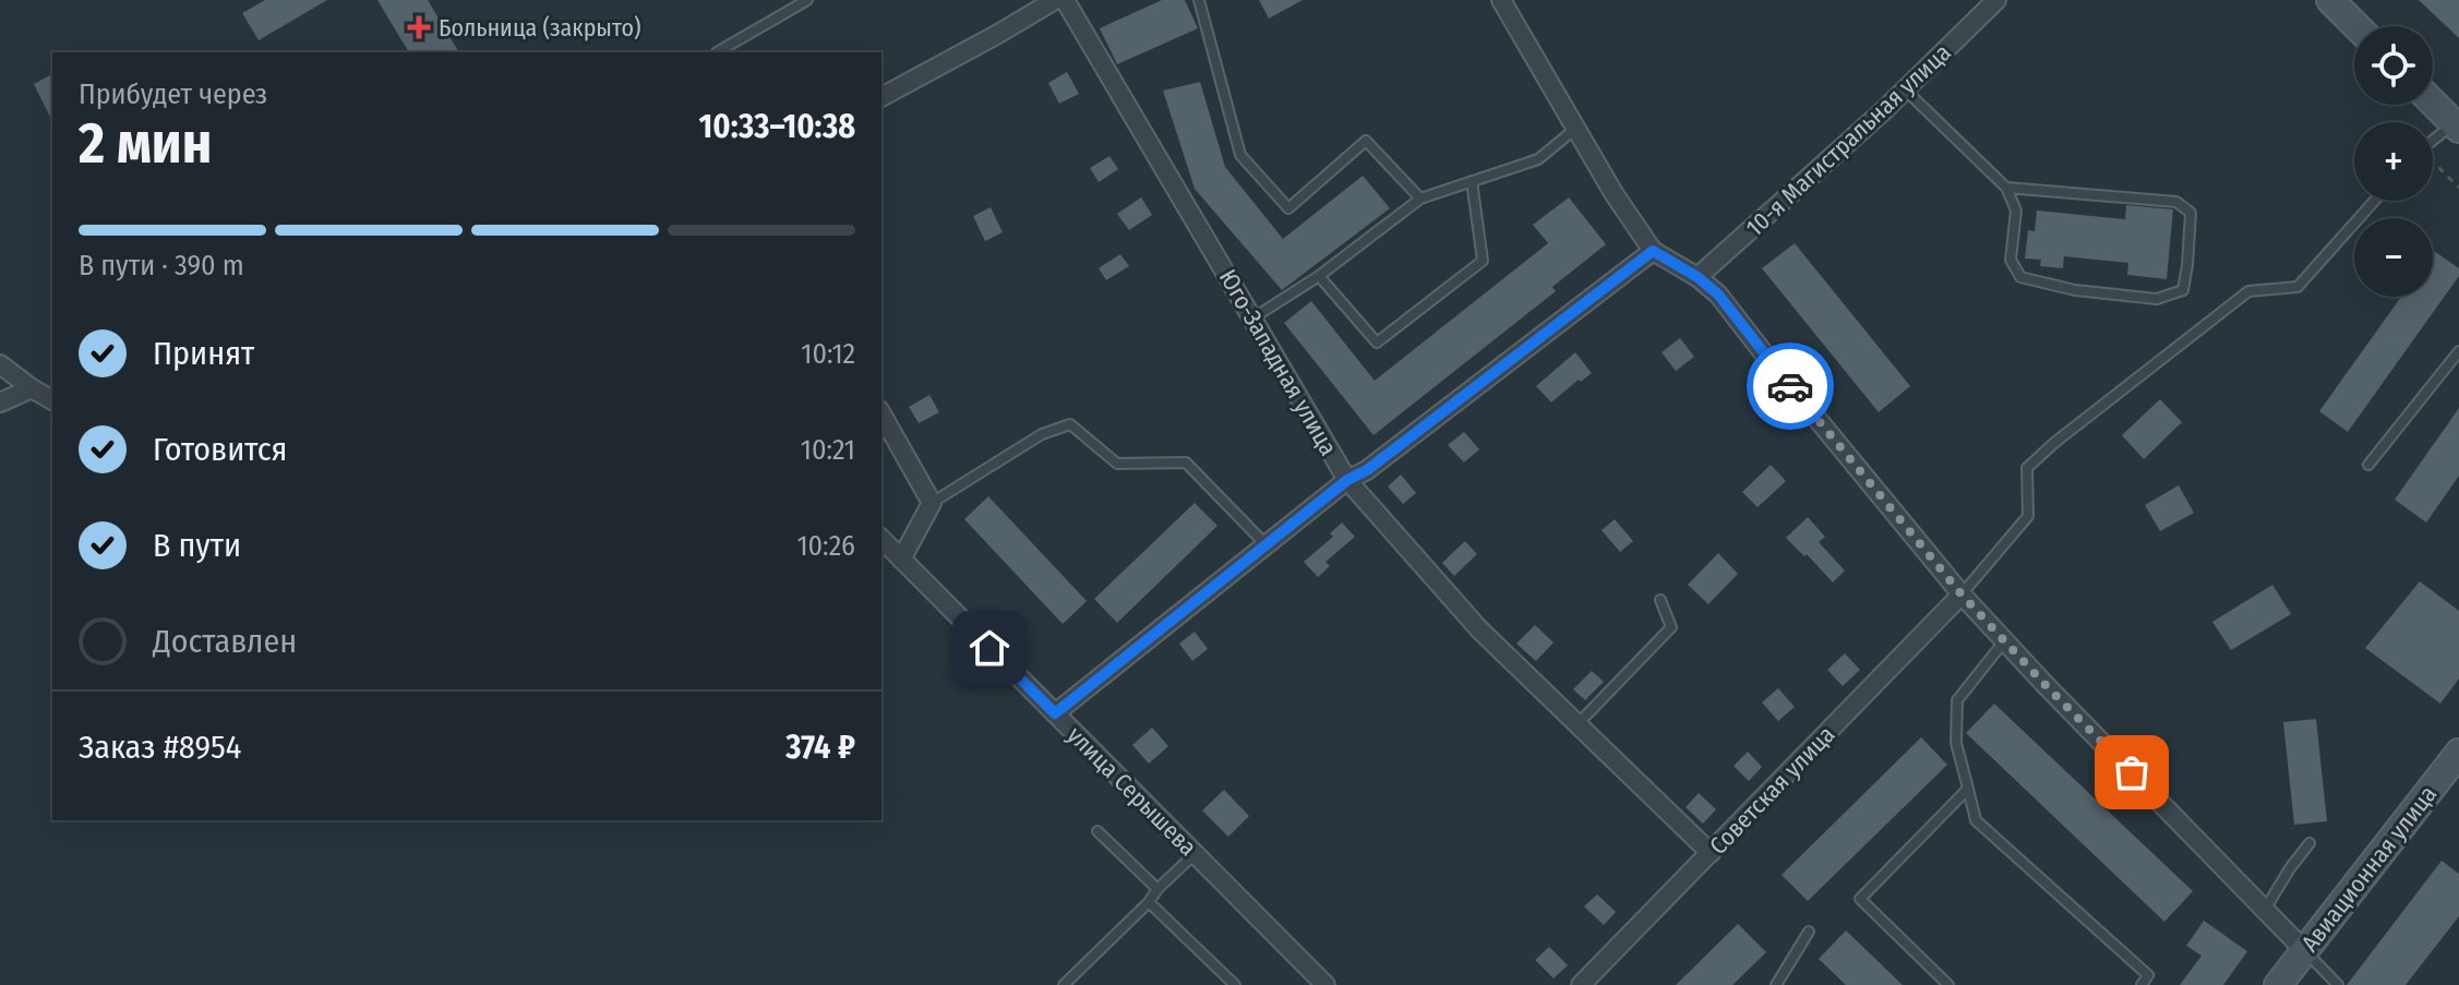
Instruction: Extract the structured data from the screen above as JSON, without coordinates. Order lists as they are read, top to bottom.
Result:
{
  "streets": {
    "street": [
      "10-я Магистральная улица",
      "Юго-Западная улица",
      "Советская улица",
      "улица Серышева",
      "Авиационная улица"
    ]
  },
  "crossings": [
    ["Юго-Западная улица", "Советская улица"]
  ],
  "places": {
    "health": ["Больница (закрыто)"]
  },
  "page": {
    "map_buttons": ["+", "−"],
    "heading": ["2 мин", "Прибудет через", "10:33–10:38"],
    "panel": ["Заказ #8954", "374 ₽"],
    "bar": "В пути · 390 m",
    "list": [
      ["Принят", "10:12"],
      ["Готовится", "10:21"],
      ["В пути", "10:26"],
      "Доставлен"
    ]
  }
}
